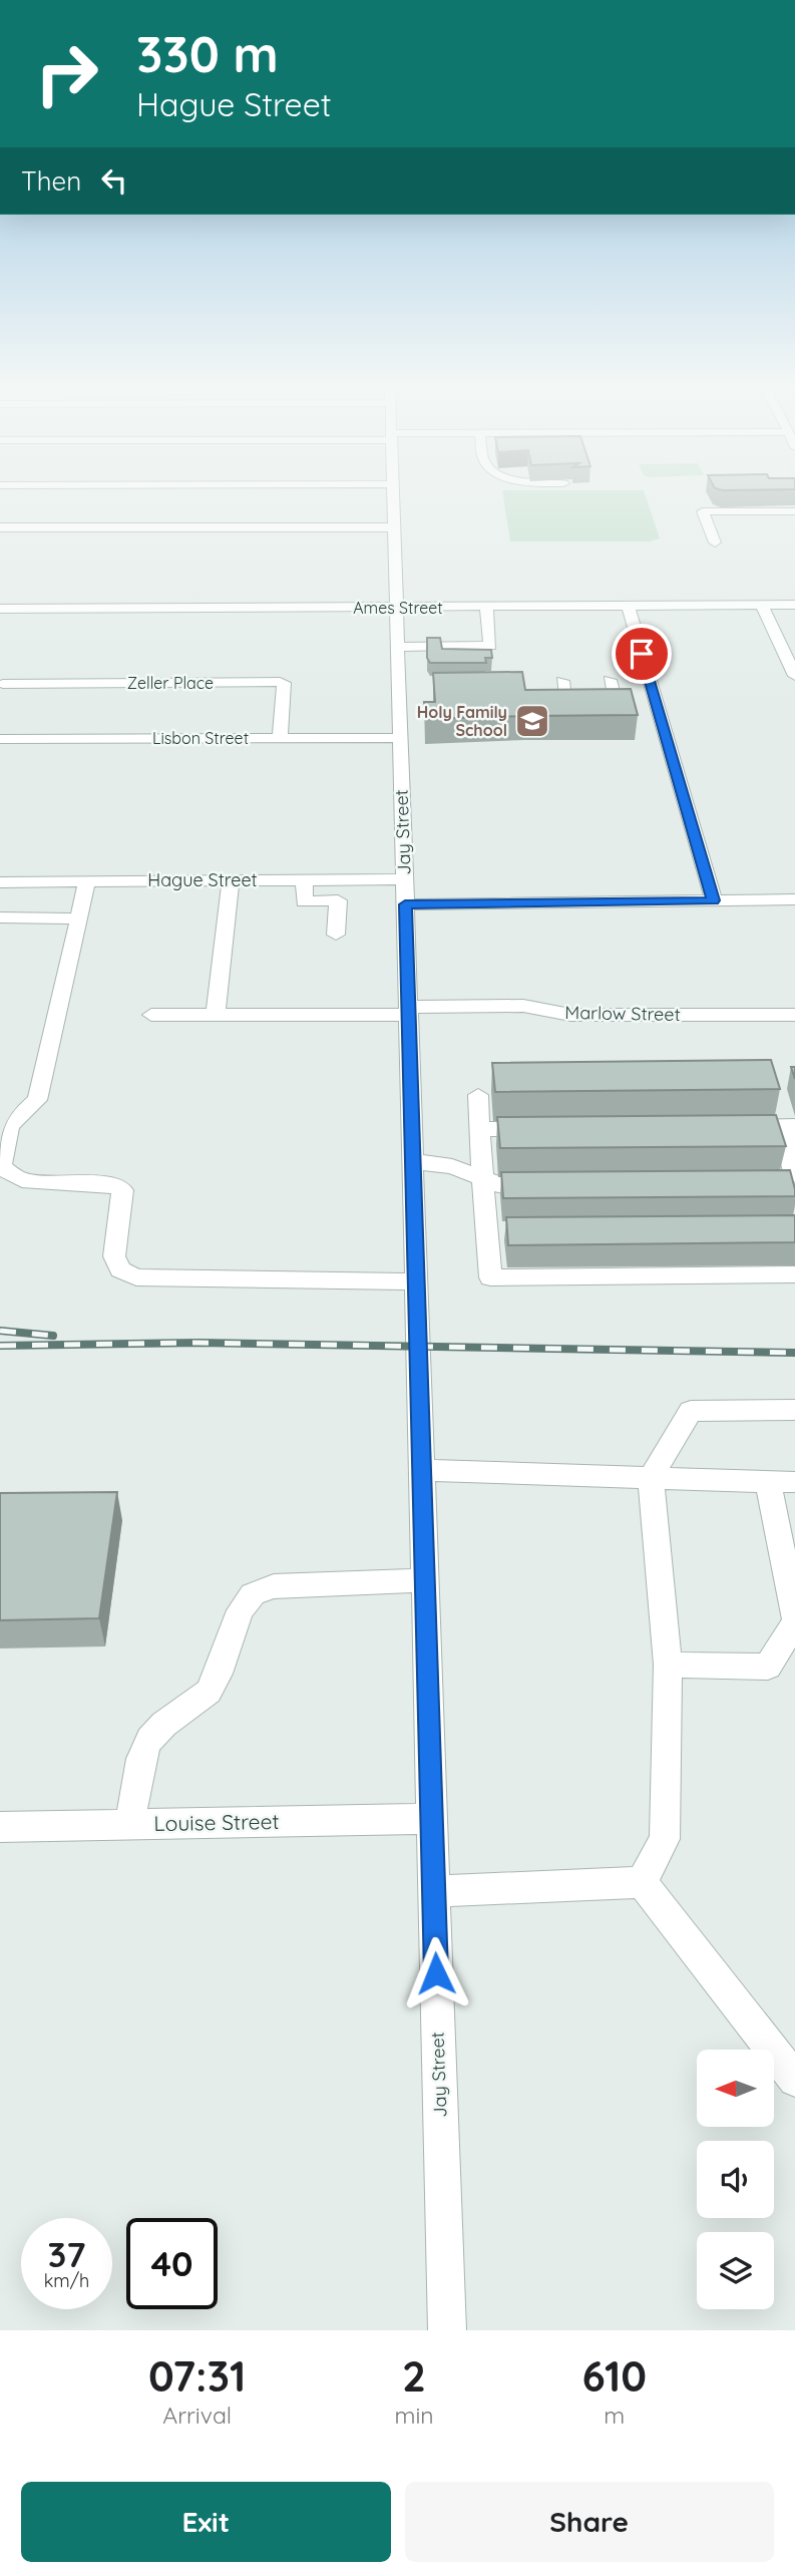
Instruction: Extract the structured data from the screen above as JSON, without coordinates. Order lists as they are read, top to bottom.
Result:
{
  "streets": {
    "street": [
      "Ames Street",
      "Zeller Place",
      "Lisbon Street",
      "Jay Street",
      "Hague Street",
      "Marlow Street",
      "Louise Street"
    ]
  },
  "crossings": [
    ["Ames Street", "Jay Street"],
    ["Zeller Place", "Lisbon Street"],
    ["Lisbon Street", "Jay Street"],
    ["Jay Street", "Hague Street"],
    ["Jay Street", "Marlow Street"],
    ["Jay Street", "Louise Street"]
  ],
  "places": {
    "school or university": ["Holy Family School"]
  },
  "north": "left",
  "page": {
    "turn": ["330 m", "Hague Street"],
    "then": "Then",
    "speed": "37 km/h",
    "limit": "40",
    "eta": [
      "07:31",
      "Arrival",
      "2",
      "min",
      "610",
      "m"
    ],
    "buttons": ["Exit", "Share"]
  }
}
